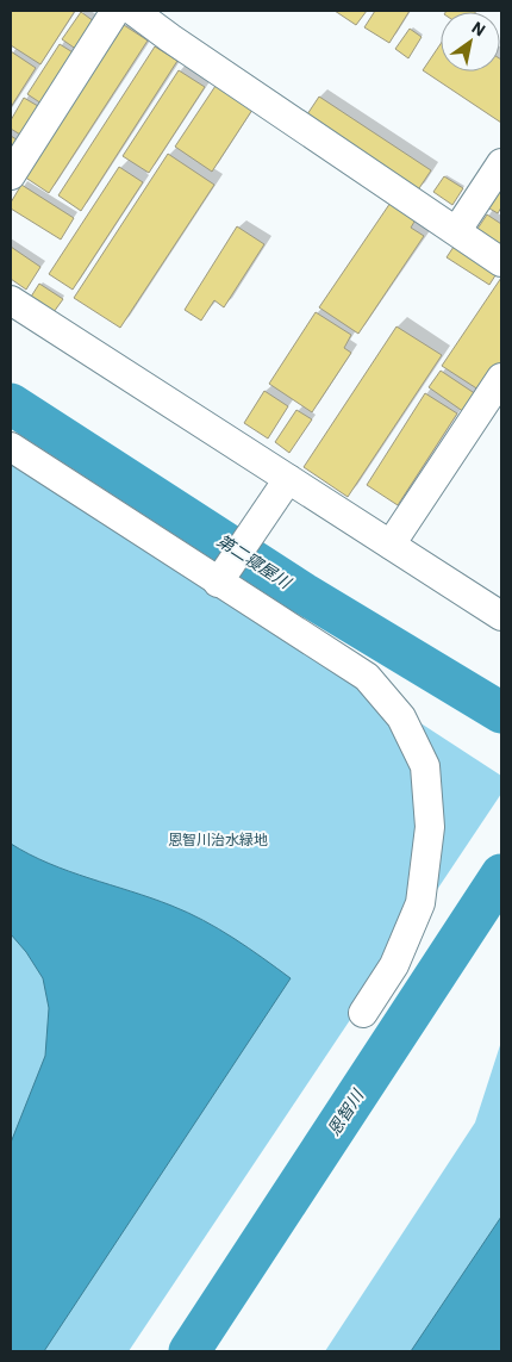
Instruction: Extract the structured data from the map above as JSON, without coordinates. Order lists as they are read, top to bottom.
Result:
{
  "water": ["第二寝屋川", "恩智川"],
  "parks": ["恩智川治水緑地"],
  "north": "top right"
}
